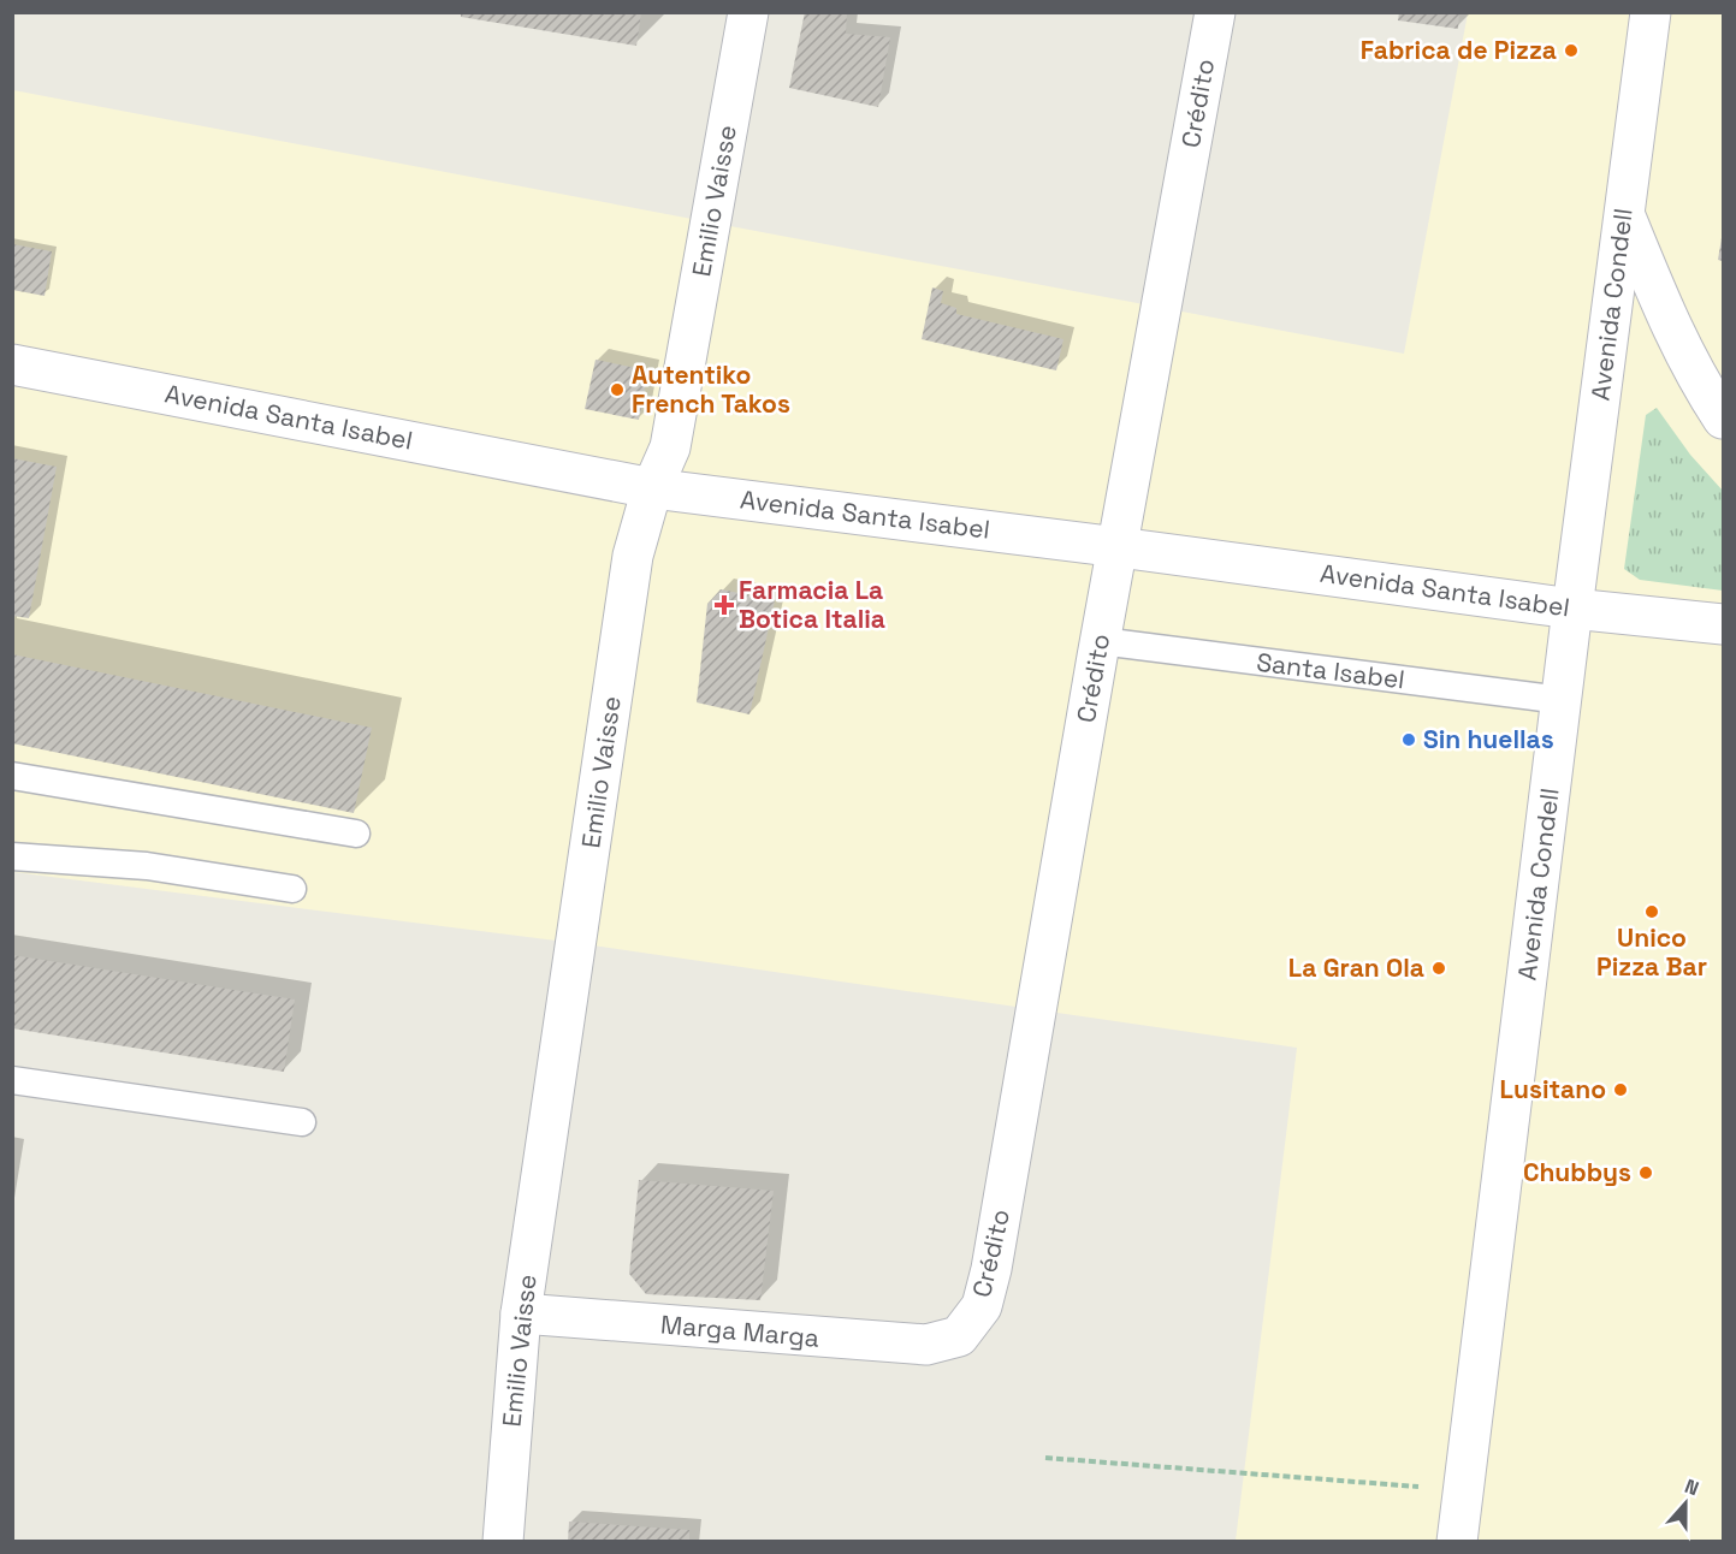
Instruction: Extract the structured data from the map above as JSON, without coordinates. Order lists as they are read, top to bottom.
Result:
{
  "streets": {
    "street": [
      "Crédito",
      "Emilio Vaisse",
      "Avenida Condell",
      "Avenida Santa Isabel",
      "Marga Marga"
    ],
    "lane": ["Santa Isabel"]
  },
  "crossings": [
    ["Crédito", "Avenida Santa Isabel"],
    ["Crédito", "Santa Isabel"],
    ["Crédito", "Marga Marga"],
    ["Emilio Vaisse", "Avenida Santa Isabel"],
    ["Emilio Vaisse", "Marga Marga"],
    ["Avenida Condell", "Avenida Santa Isabel"],
    ["Avenida Condell", "Santa Isabel"]
  ],
  "places": {
    "other": [
      "Fabrica de Pizza",
      "Autentiko French Takos",
      "Sin huellas",
      "Unico Pizza Bar",
      "La Gran Ola",
      "Lusitano",
      "Chubbys"
    ],
    "health": ["Farmacia La Botica Italia"]
  },
  "north": "top"
}
